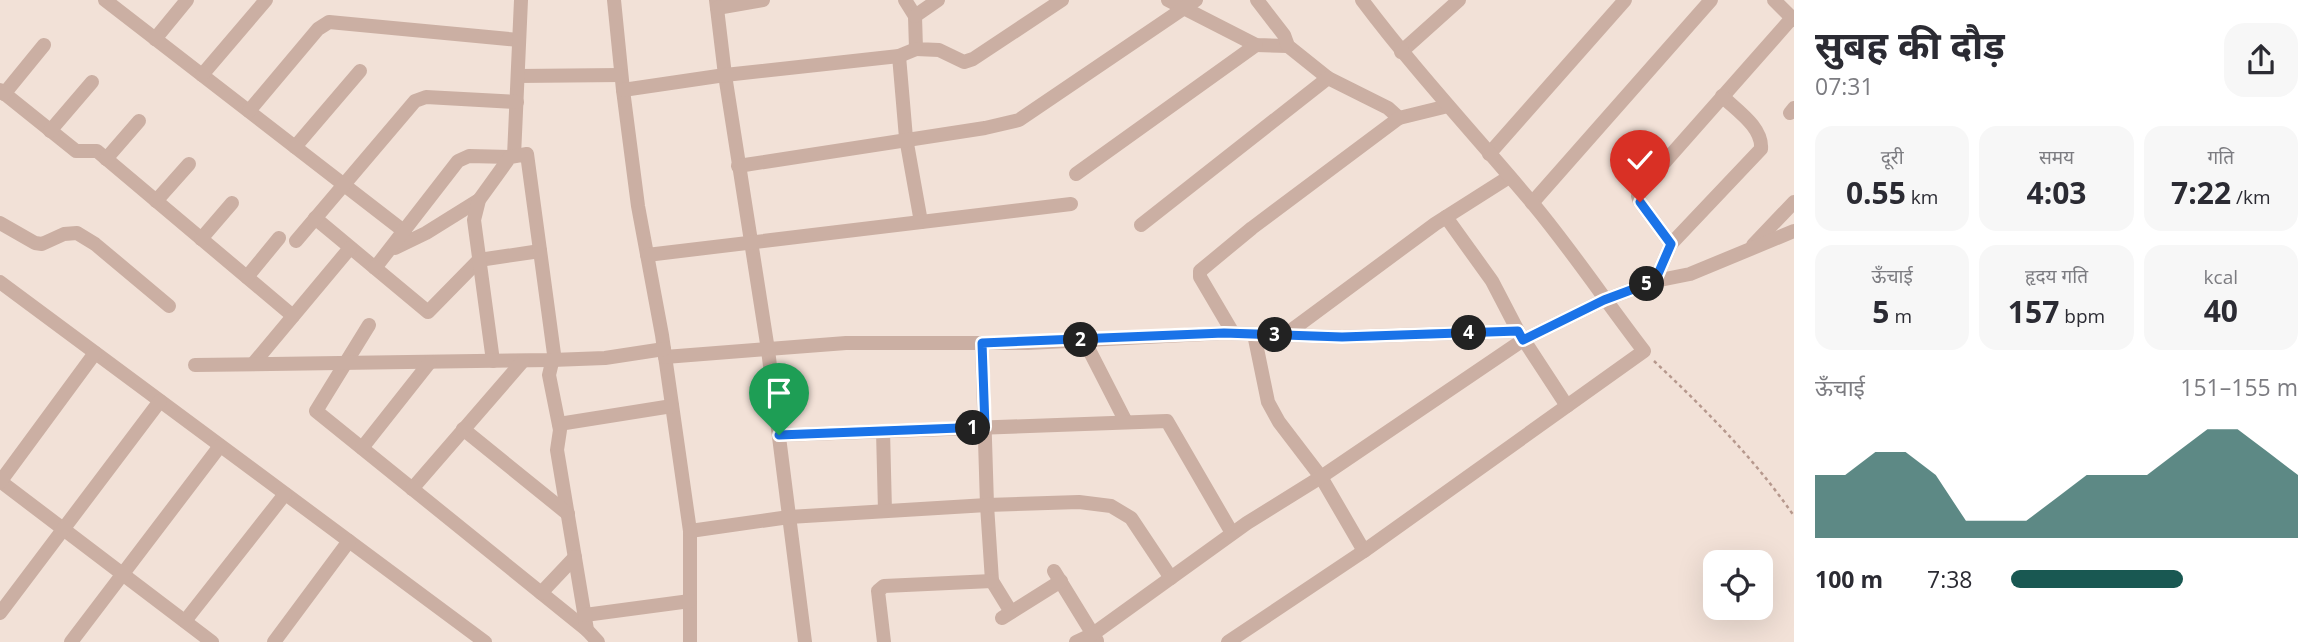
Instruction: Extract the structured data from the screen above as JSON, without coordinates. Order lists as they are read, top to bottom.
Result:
{
  "page": {
    "heading": ["सुबह की दौड़", "07:31"],
    "stats": [
      ["दूरी", "0.55 km"],
      ["समय", "4:03"],
      ["गति", "7:22 /km"],
      ["ऊँचाई", "5 m"],
      ["हृदय गति", "157 bpm"],
      ["kcal", "40"]
    ],
    "pins": [
      "5",
      "4",
      "3",
      "2",
      "1"
    ],
    "chart": ["ऊँचाई", "151–155 m"],
    "list": [
      {
        "name": "100 m",
        "note": "7:38"
      }
    ]
  }
}
